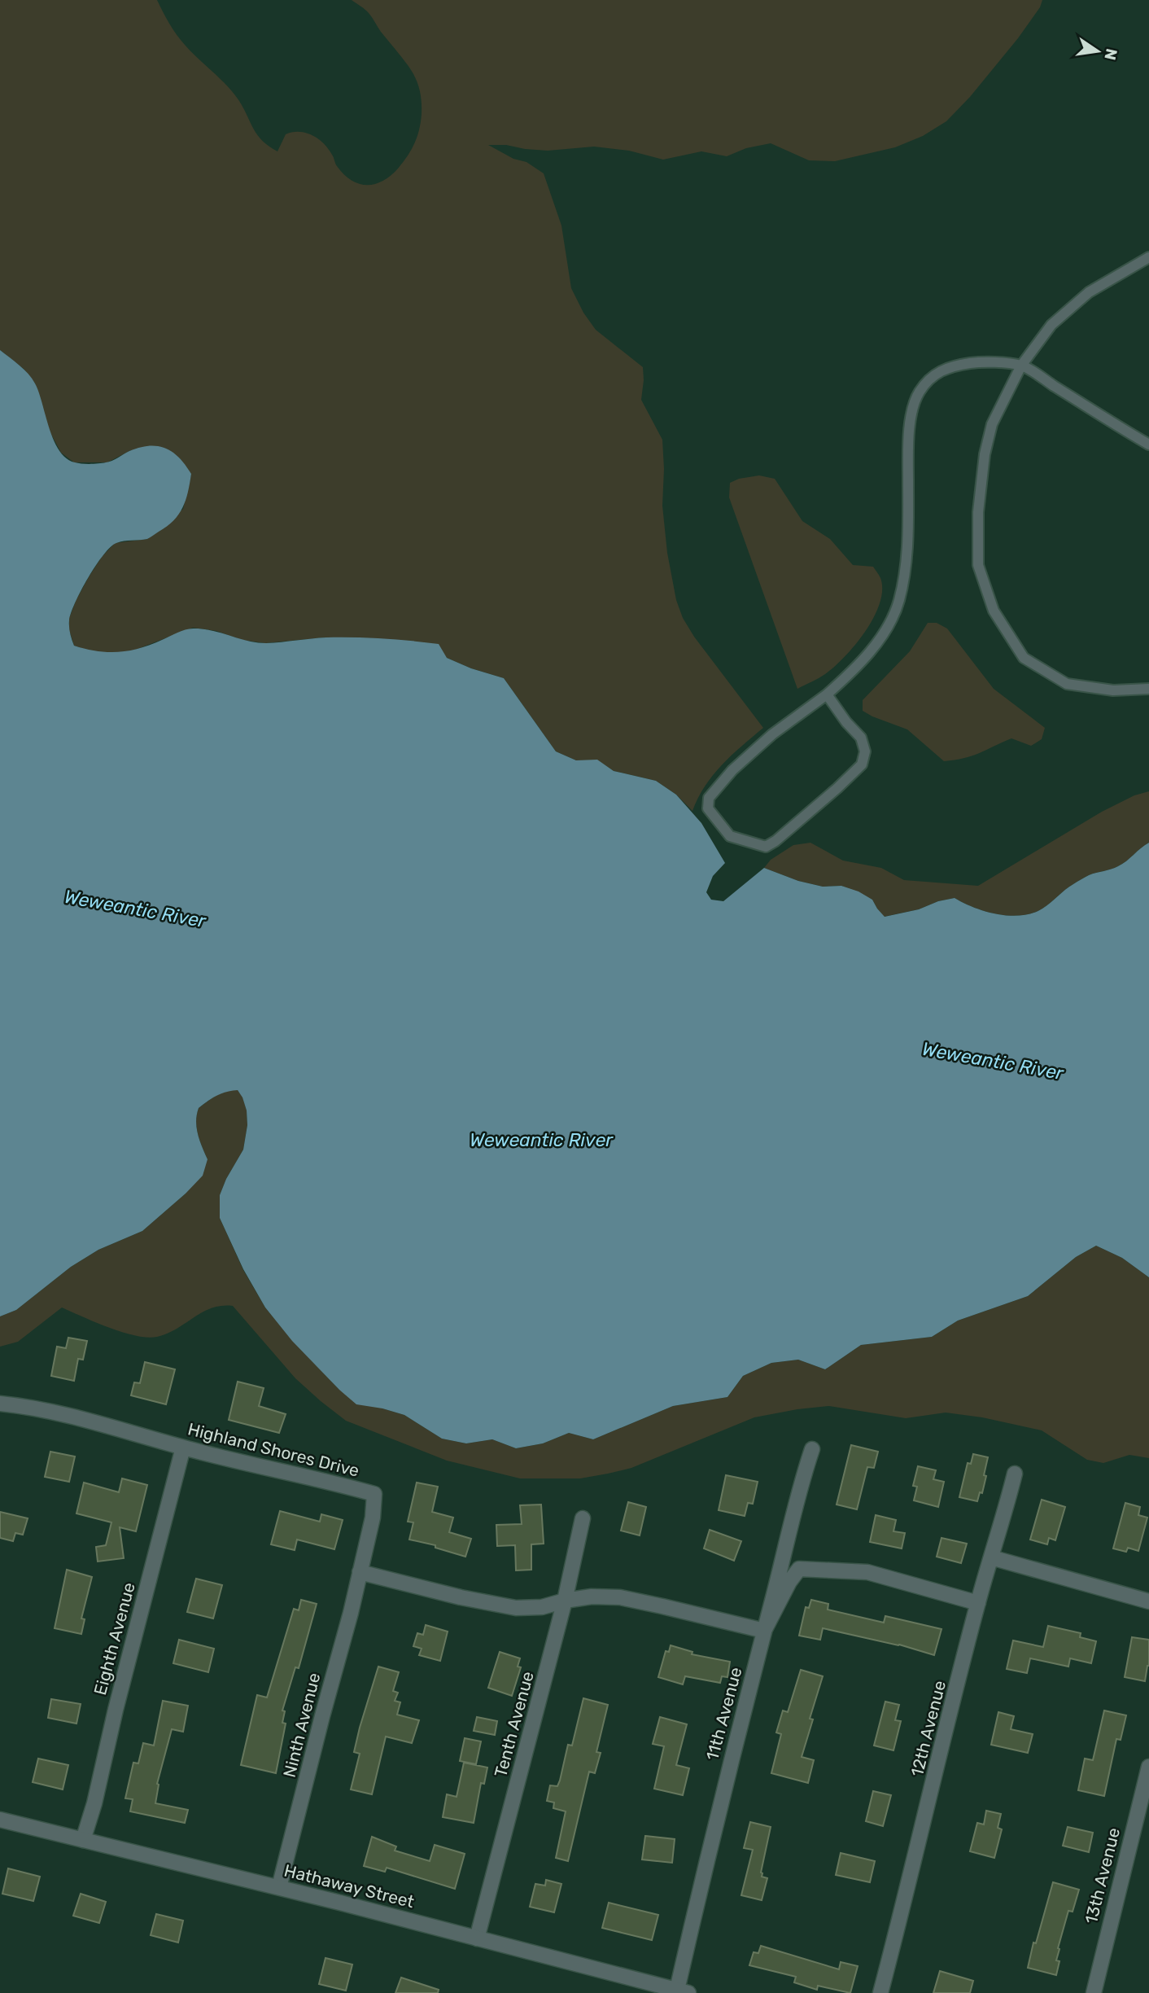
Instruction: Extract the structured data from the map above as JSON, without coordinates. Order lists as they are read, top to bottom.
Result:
{
  "streets": {
    "street": [
      "Highland Shores Drive",
      "Eighth Avenue",
      "11th Avenue",
      "Tenth Avenue",
      "Ninth Avenue",
      "12th Avenue",
      "13th Avenue",
      "Hathaway Street"
    ]
  },
  "crossings": [
    ["Highland Shores Drive", "Eighth Avenue"],
    ["Highland Shores Drive", "Ninth Avenue"],
    ["Eighth Avenue", "Hathaway Street"],
    ["11th Avenue", "Hathaway Street"],
    ["Tenth Avenue", "Hathaway Street"],
    ["Ninth Avenue", "Hathaway Street"]
  ],
  "water": ["Weweantic River"],
  "north": "right"
}
